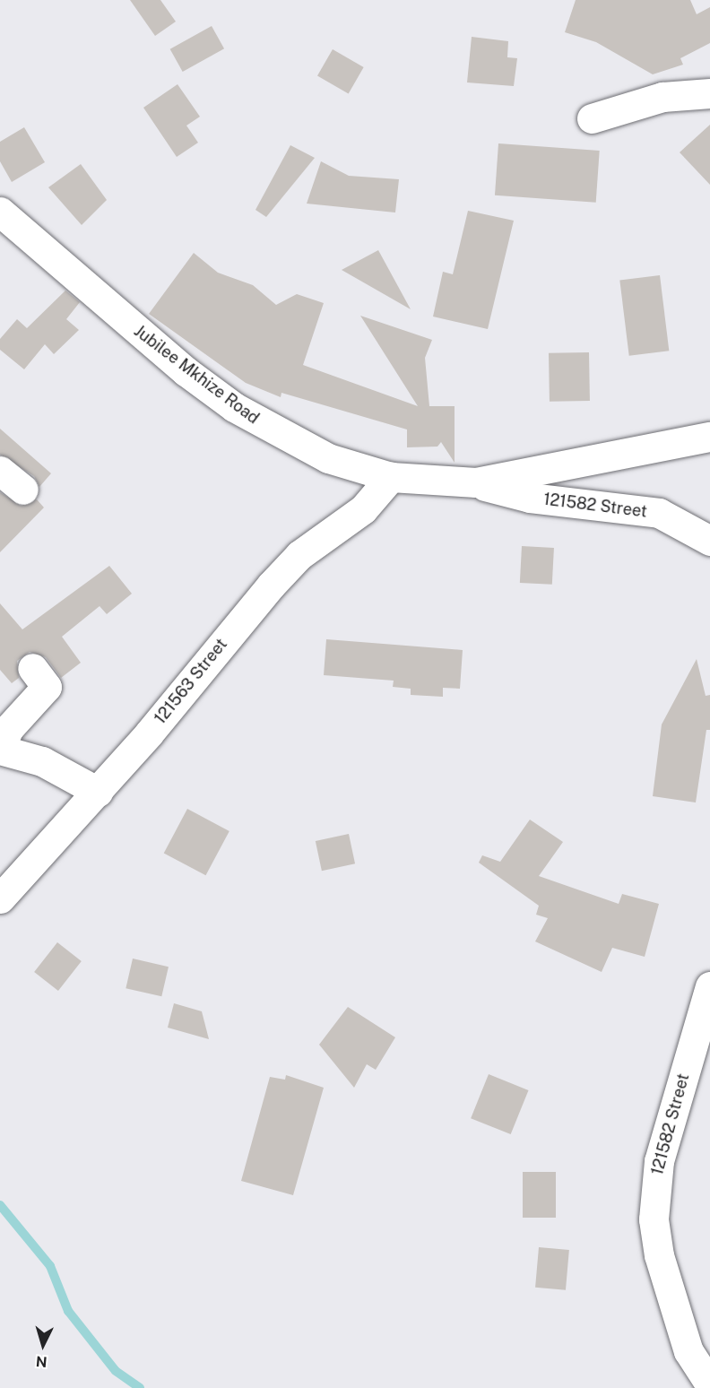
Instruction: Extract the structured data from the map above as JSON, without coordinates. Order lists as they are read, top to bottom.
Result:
{
  "streets": {
    "street": ["Jubilee Mkhize Road", "121582 Street", "121563 Street"]
  },
  "crossings": [
    ["Jubilee Mkhize Road", "121582 Street"],
    ["Jubilee Mkhize Road", "121563 Street"]
  ],
  "north": "bottom"
}
